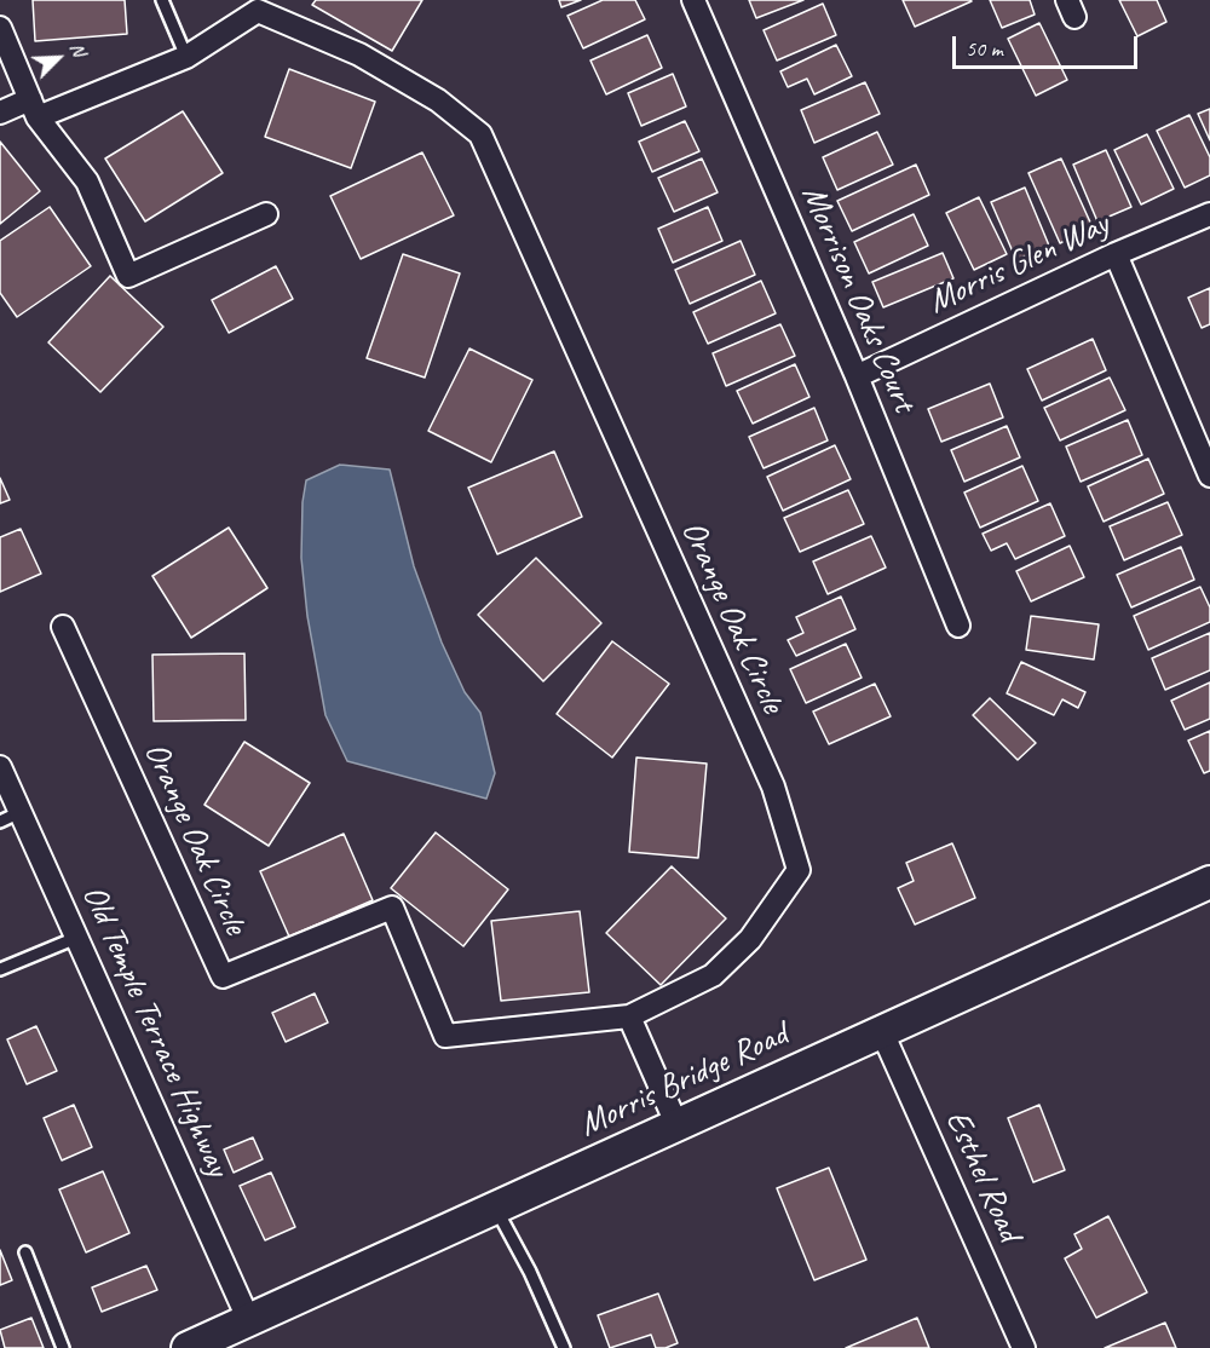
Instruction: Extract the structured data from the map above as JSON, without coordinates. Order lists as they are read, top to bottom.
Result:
{
  "streets": {
    "street": [
      "Morris Glen Way",
      "Morrison Oaks Court",
      "Orange Oak Circle",
      "Old Temple Terrace Highway",
      "Morris Bridge Road",
      "Esthel Road"
    ]
  },
  "crossings": [
    ["Morris Glen Way", "Morrison Oaks Court"],
    ["Old Temple Terrace Highway", "Morris Bridge Road"],
    ["Morris Bridge Road", "Esthel Road"]
  ],
  "scale_bar": "50 m",
  "north": "top right"
}
